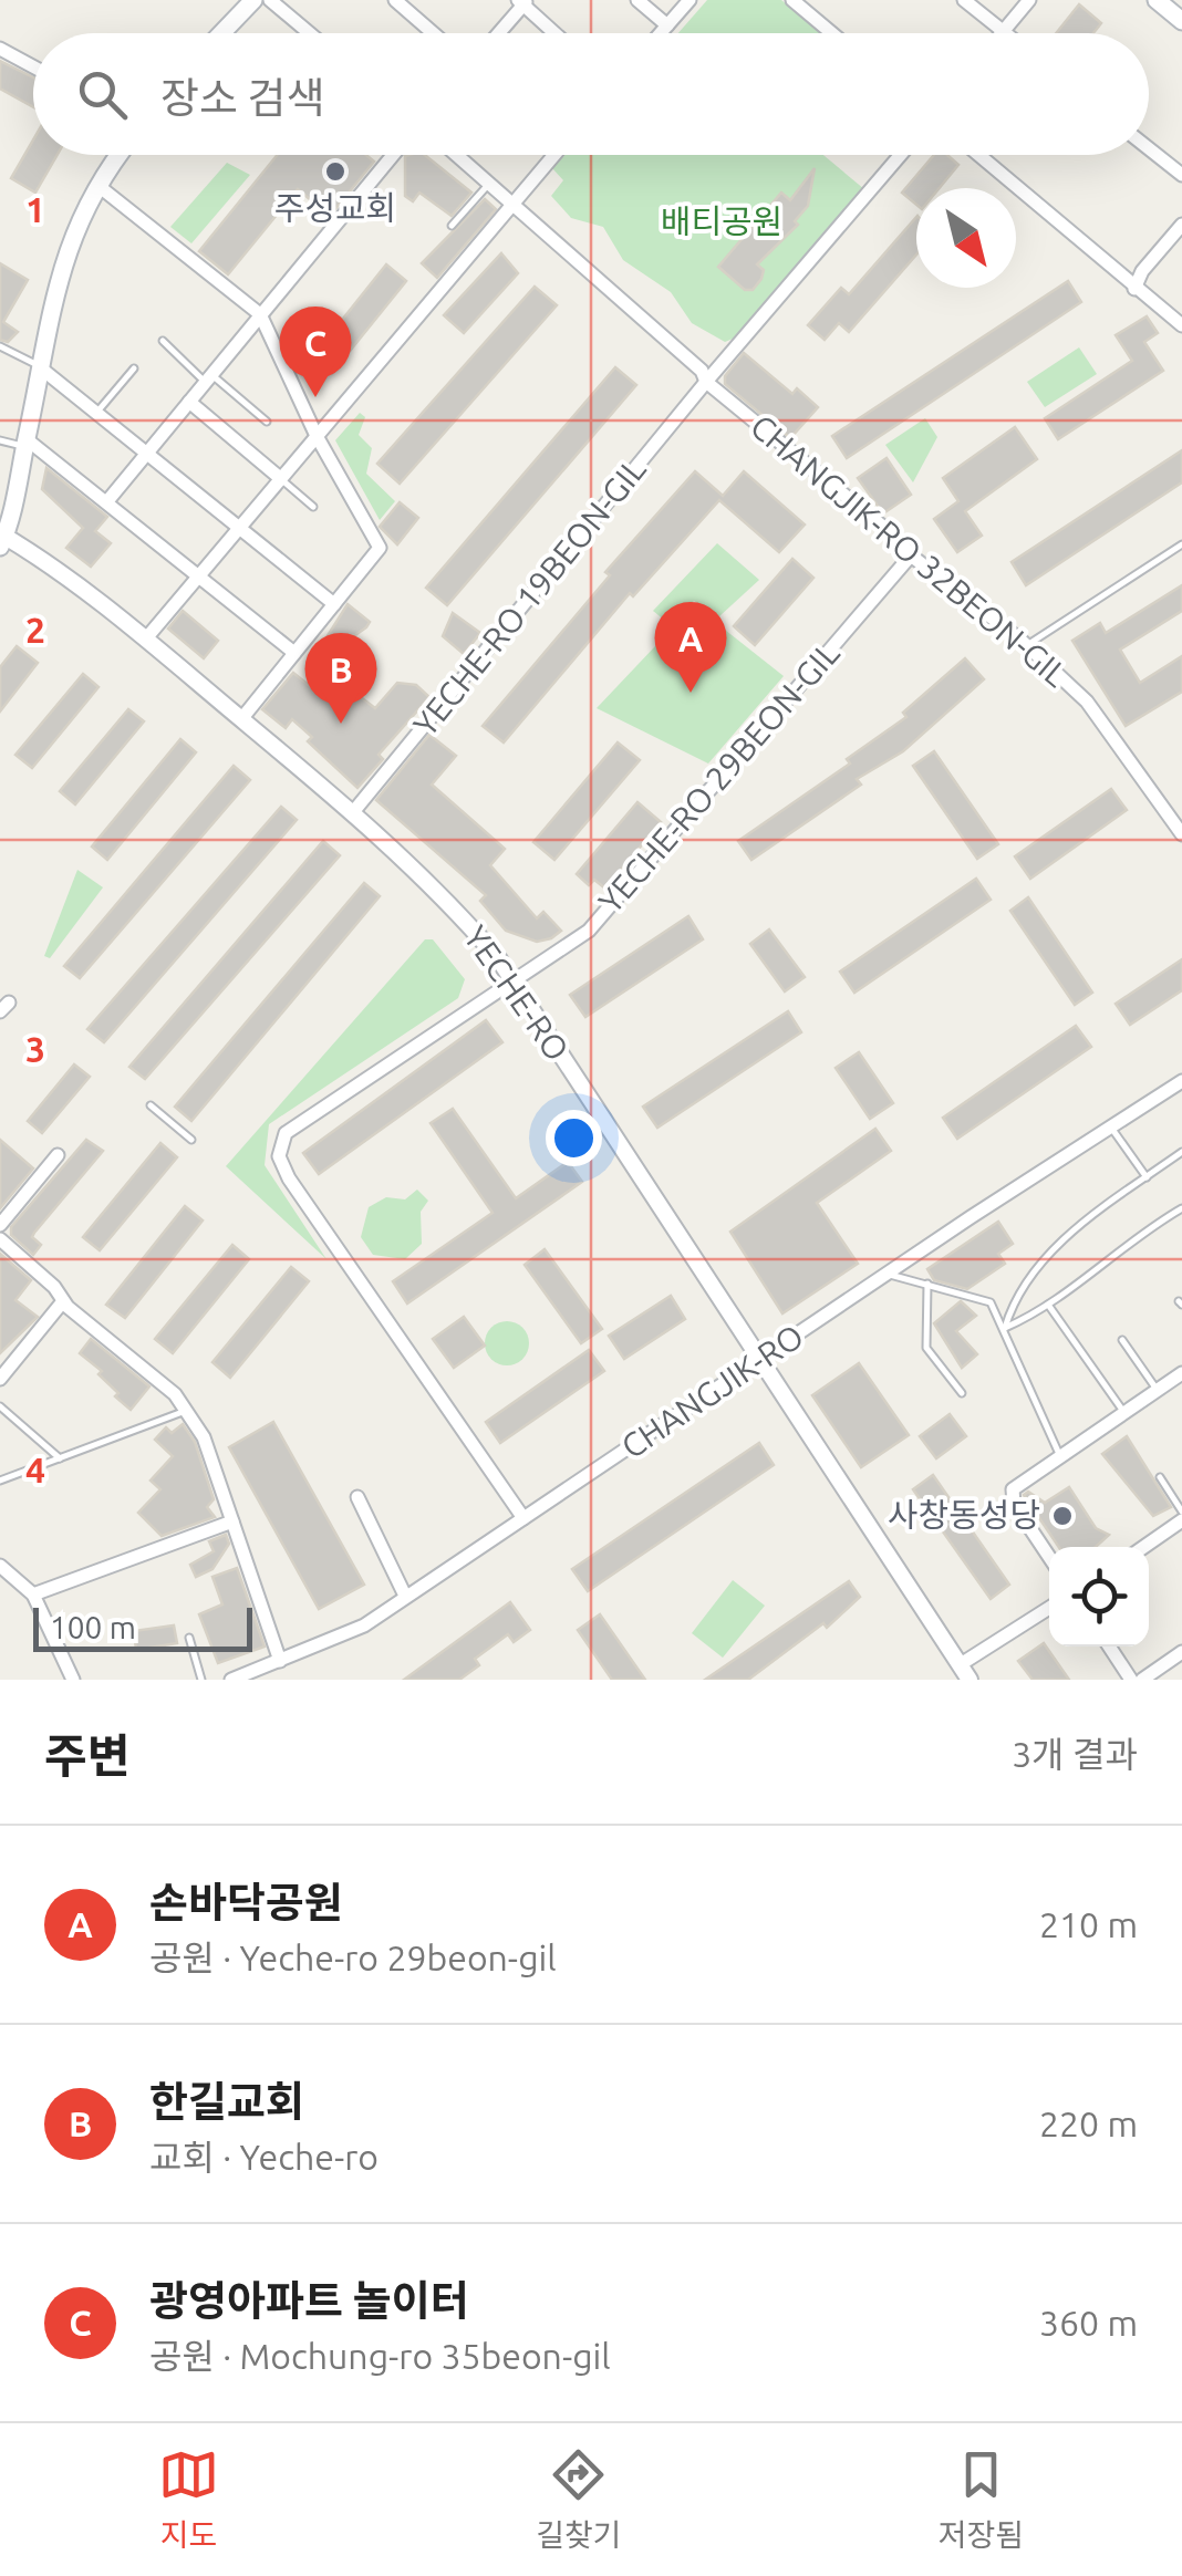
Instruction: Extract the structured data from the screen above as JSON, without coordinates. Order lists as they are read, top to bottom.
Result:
{
  "streets": {
    "street": [
      "CHANGJIK-RO 32BEON-GIL",
      "YECHE-RO 19BEON-GIL",
      "YECHE-RO 29BEON-GIL",
      "YECHE-RO",
      "CHANGJIK-RO"
    ]
  },
  "crossings": [
    ["CHANGJIK-RO 32BEON-GIL", "YECHE-RO 19BEON-GIL"],
    ["CHANGJIK-RO 32BEON-GIL", "YECHE-RO 29BEON-GIL"],
    ["YECHE-RO 19BEON-GIL", "YECHE-RO"],
    ["YECHE-RO 29BEON-GIL", "YECHE-RO"],
    ["YECHE-RO 29BEON-GIL", "CHANGJIK-RO"],
    ["YECHE-RO", "CHANGJIK-RO"]
  ],
  "parks": ["배티공원"],
  "places": ["주성교회", "사창동성당"],
  "scale_bar": "100 m",
  "north": "bottom right",
  "page": {
    "search": "장소 검색",
    "pins": ["C", "A", "B"],
    "scale": "100 m",
    "heading": ["주변", "3개 결과"],
    "list": [
      {
        "mark": "A",
        "name": "손바닥공원",
        "note": "공원 · Yeche-ro 29beon-gil",
        "value": "210 m"
      },
      {
        "mark": "B",
        "name": "한길교회",
        "note": "교회 · Yeche-ro",
        "value": "220 m"
      },
      {
        "mark": "C",
        "name": "광영아파트 놀이터",
        "note": "공원 · Mochung-ro 35beon-gil",
        "value": "360 m"
      }
    ],
    "nav": ["지도", "길찾기", "저장됨"]
  },
  "grid": {
    "rows": [
      "1",
      "2",
      "3",
      "4"
    ]
  }
}
